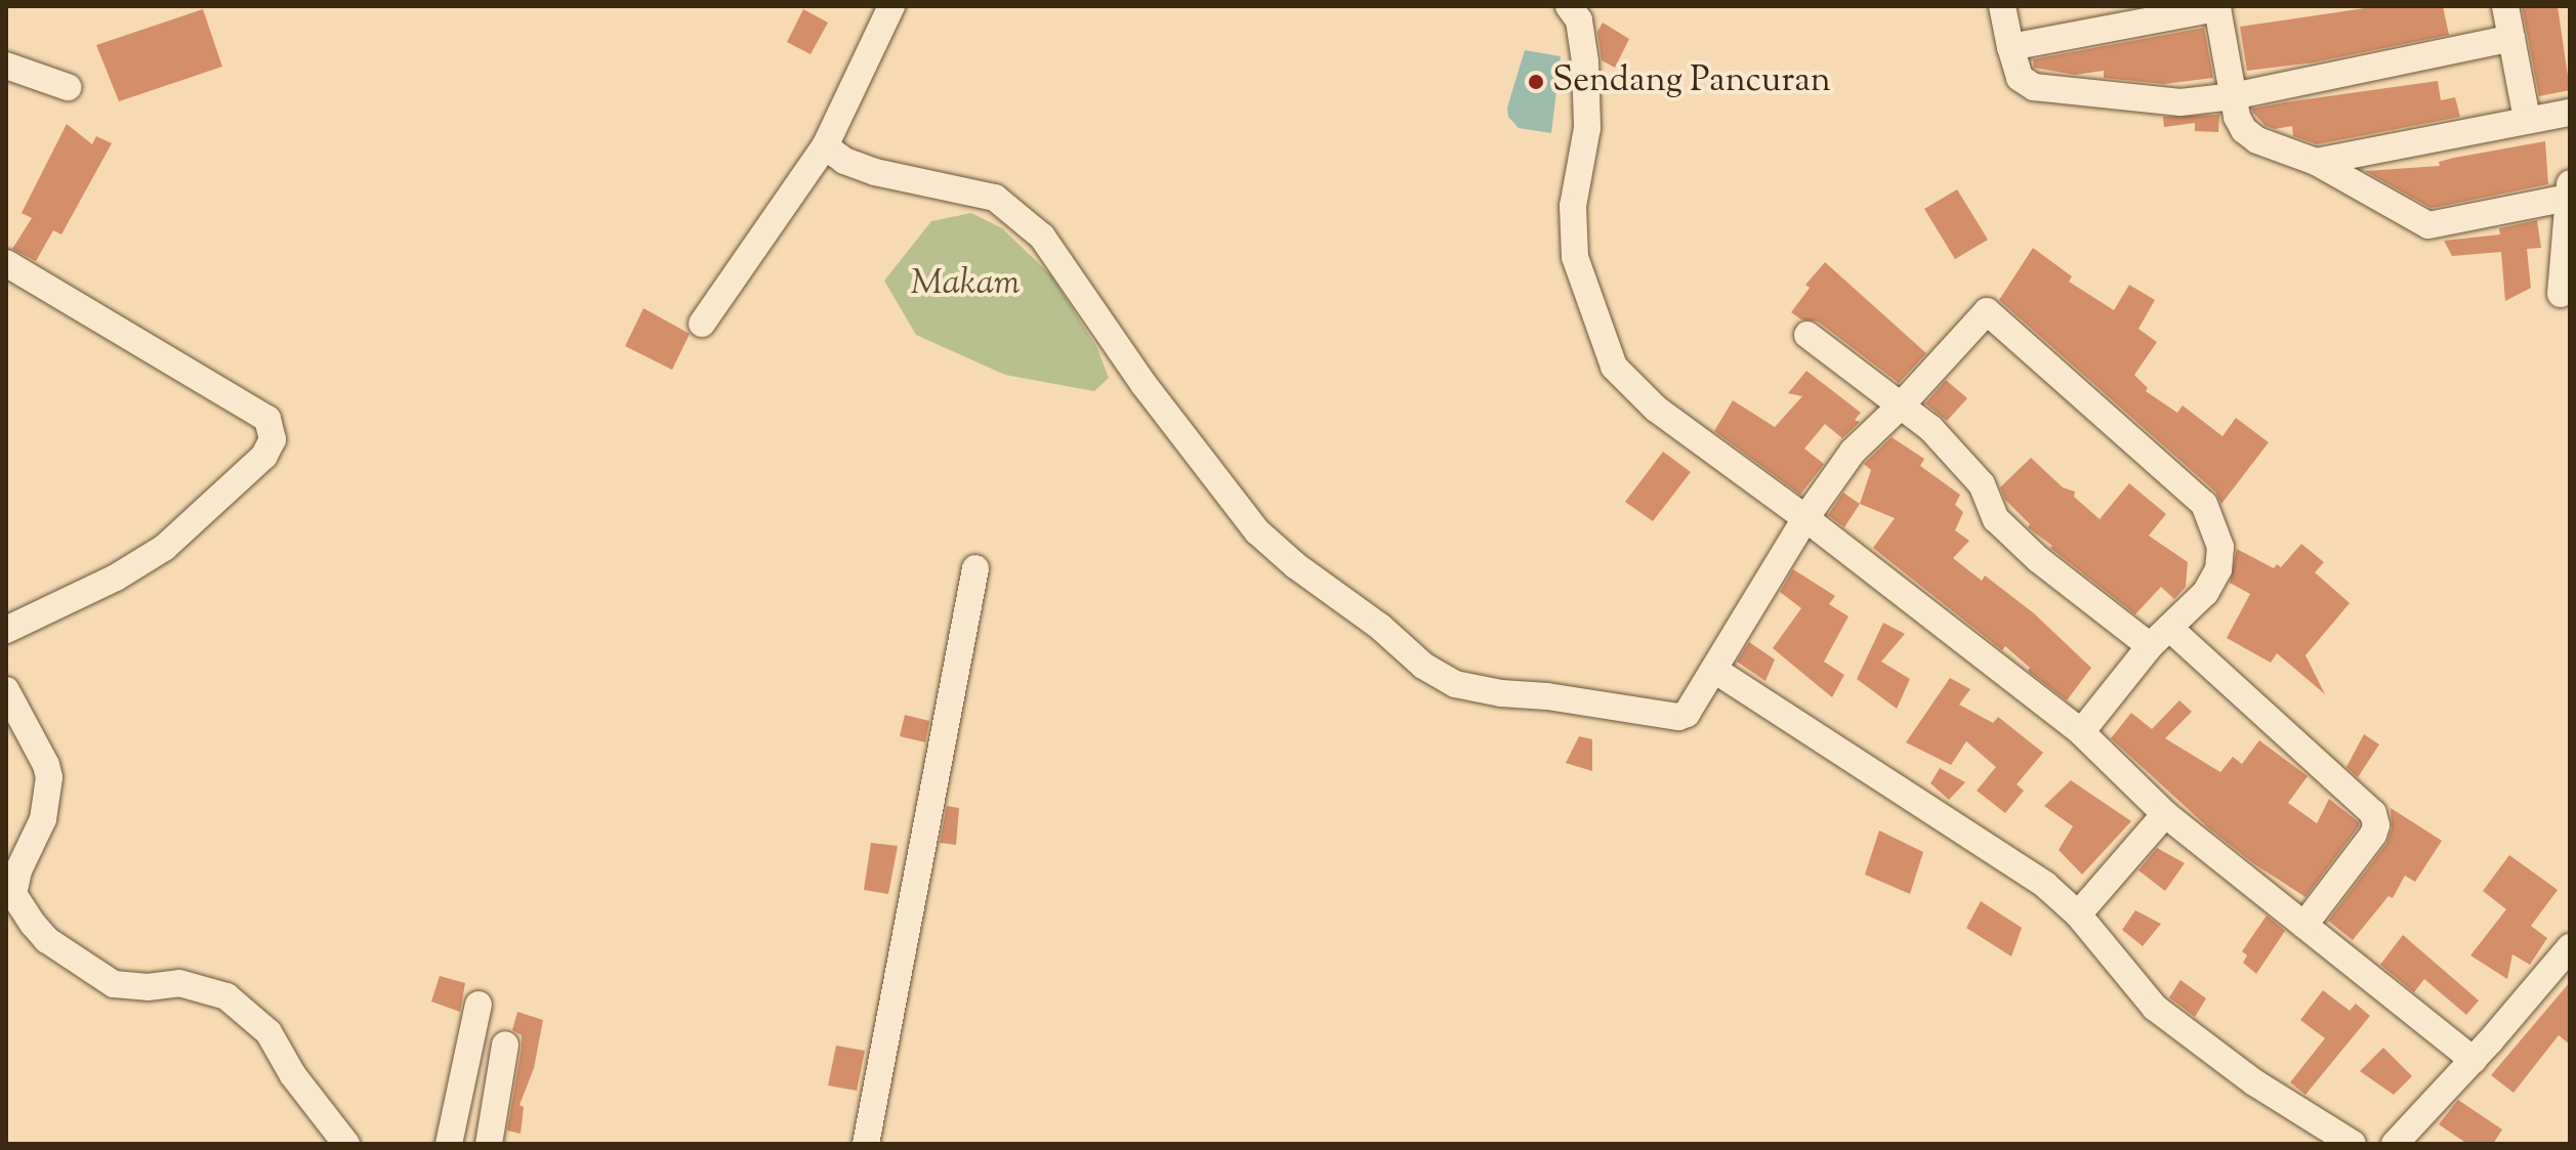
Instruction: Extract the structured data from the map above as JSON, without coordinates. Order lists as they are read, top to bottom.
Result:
{
  "parks": ["Makam"],
  "places": ["Sendang Pancuran"]
}
